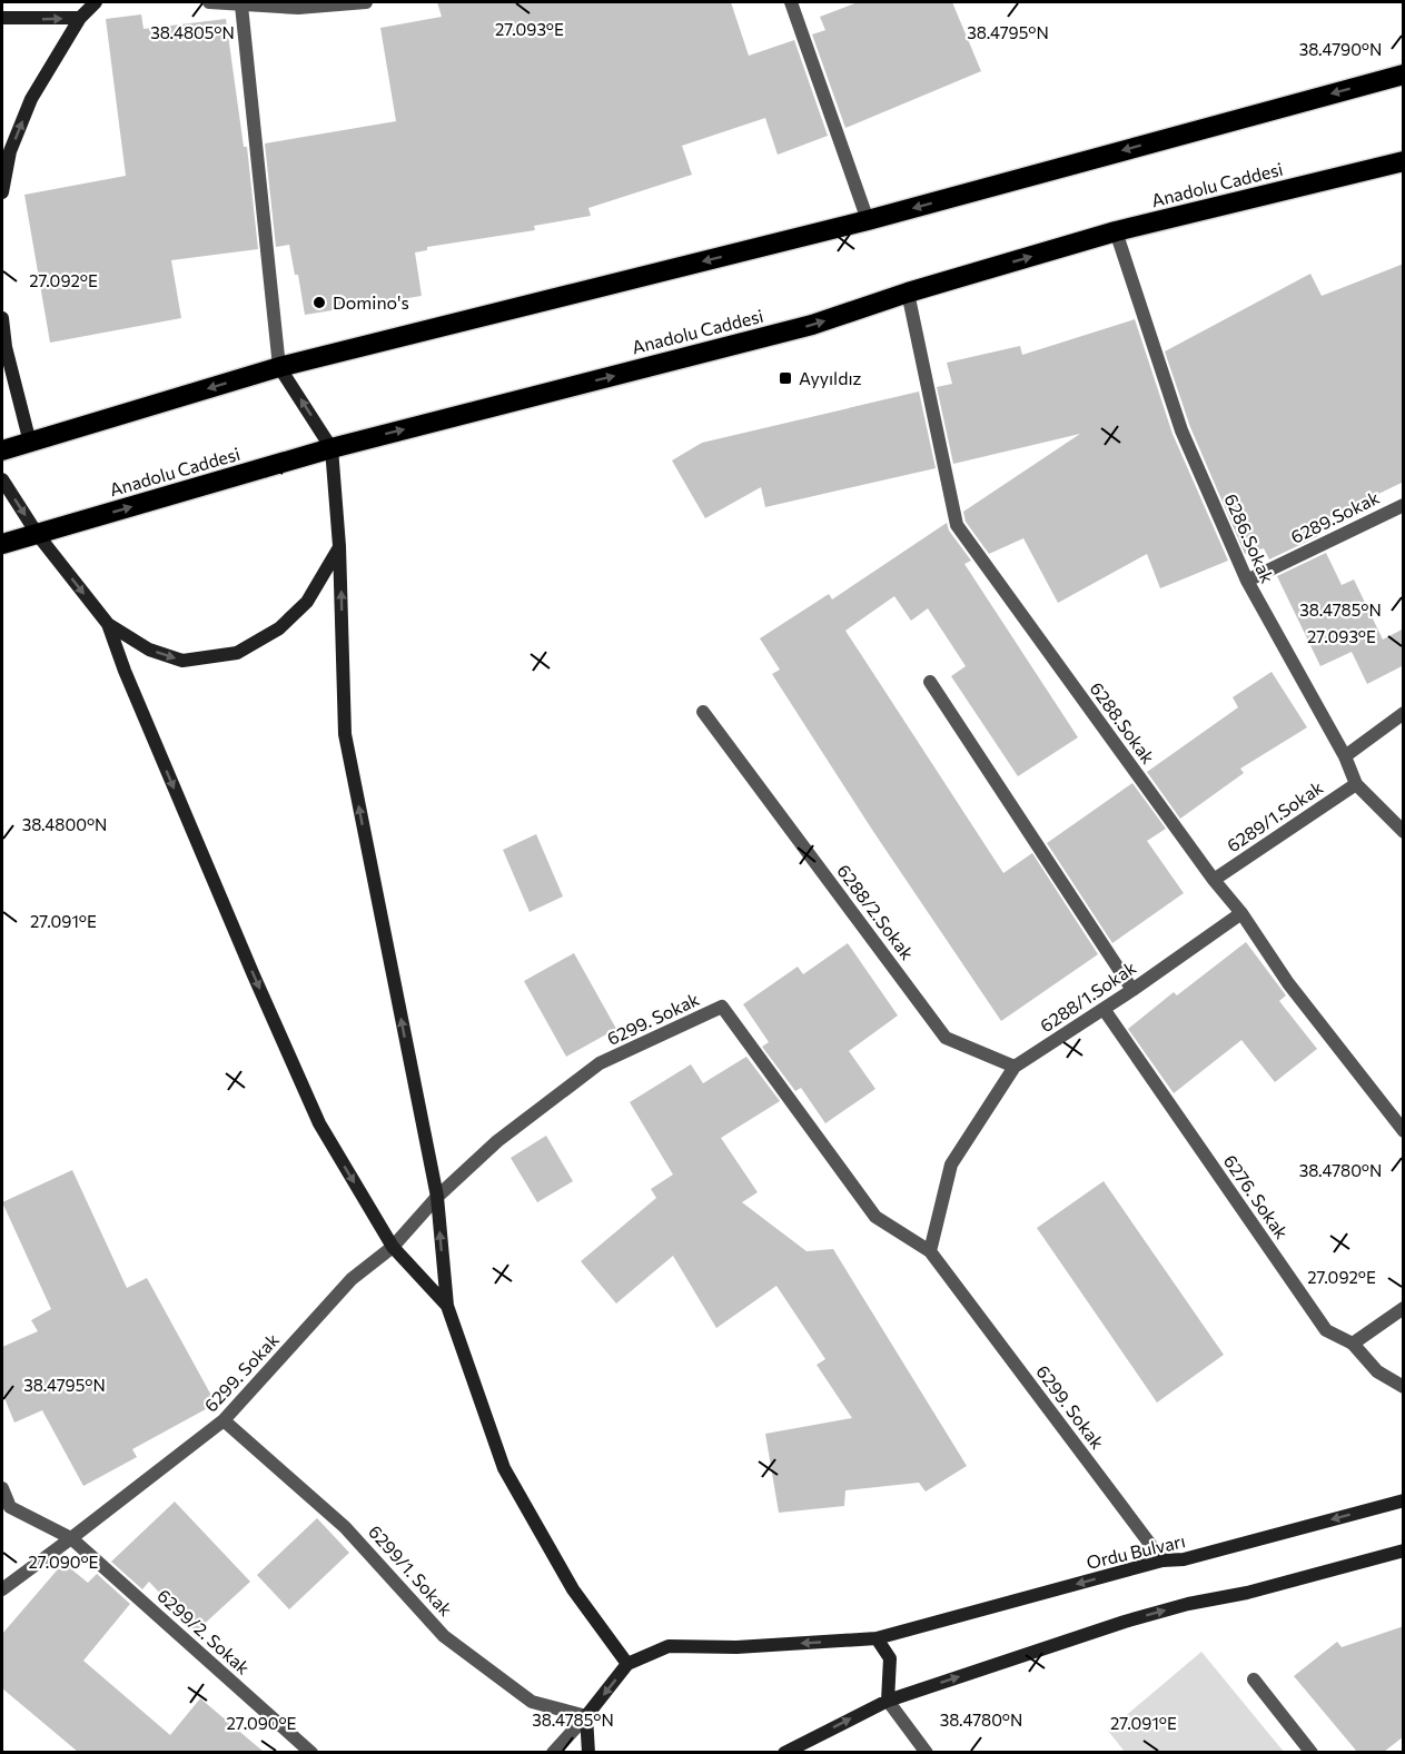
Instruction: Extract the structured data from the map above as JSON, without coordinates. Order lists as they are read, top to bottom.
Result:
{
  "streets": {
    "highway": ["Anadolu Caddesi"],
    "main road": ["Ordu Bulvarı"],
    "street": [
      "6289.Sokak",
      "6286.Sokak",
      "6288.Sokak",
      "6289/1.Sokak",
      "6288/2.Sokak",
      "6288/1.Sokak",
      "6299. Sokak",
      "6276. Sokak",
      "6299/1. Sokak",
      "6299/2. Sokak"
    ]
  },
  "crossings": [
    ["Anadolu Caddesi", "6286.Sokak"],
    ["Anadolu Caddesi", "6288.Sokak"],
    ["6289.Sokak", "6286.Sokak"],
    ["6286.Sokak", "6289/1.Sokak"],
    ["6288.Sokak", "6289/1.Sokak"],
    ["6288.Sokak", "6288/1.Sokak"],
    ["6288/2.Sokak", "6288/1.Sokak"],
    ["6288/1.Sokak", "6276. Sokak"],
    ["6299. Sokak", "Ordu Bulvarı"],
    ["6299. Sokak", "6299/1. Sokak"],
    ["6299. Sokak", "6299/2. Sokak"],
    ["Ordu Bulvarı", "6299/1. Sokak"]
  ],
  "places": {
    "other": ["Domino's"],
    "transit": ["Ayyıldız"]
  },
  "coordinates": [
    "27.093°E",
    "38.4805°N",
    "38.4795°N",
    "38.4790°N",
    "27.092°E",
    "38.4785°N",
    "38.4800°N",
    "27.091°E",
    "38.4780°N",
    "27.090°E"
  ]
}
